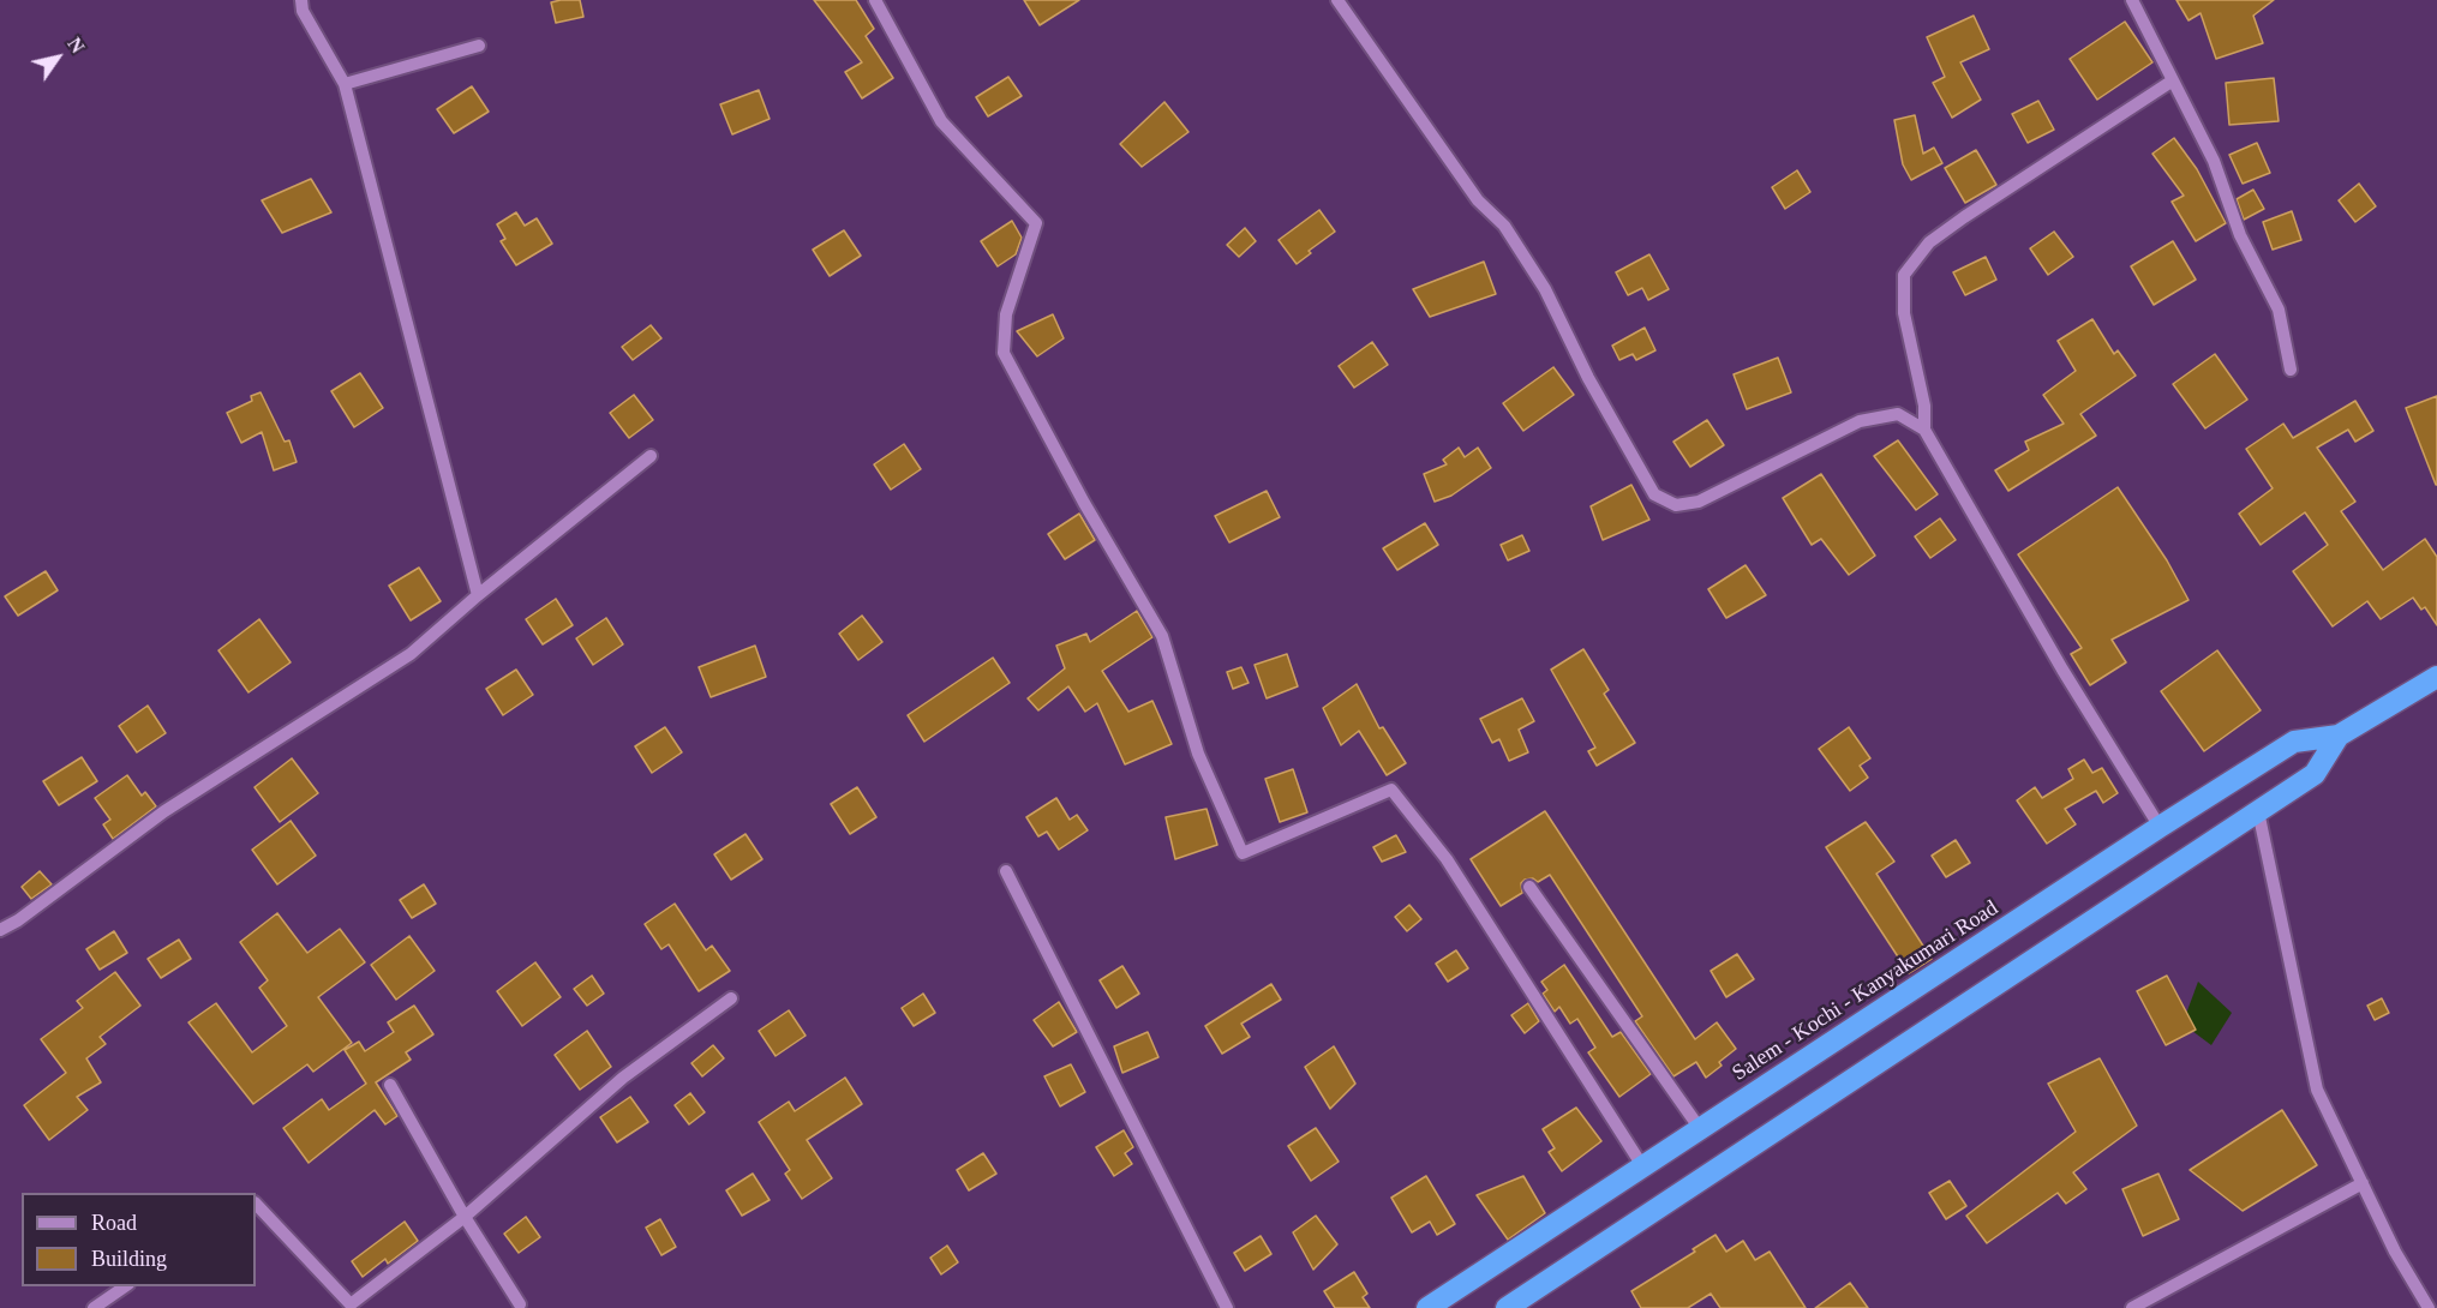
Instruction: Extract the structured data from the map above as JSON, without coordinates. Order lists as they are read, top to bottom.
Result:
{
  "streets": {
    "highway": ["Salem - Kochi - Kanyakumari Road"]
  },
  "legend": ["Road", "Building"],
  "north": "top right"
}
